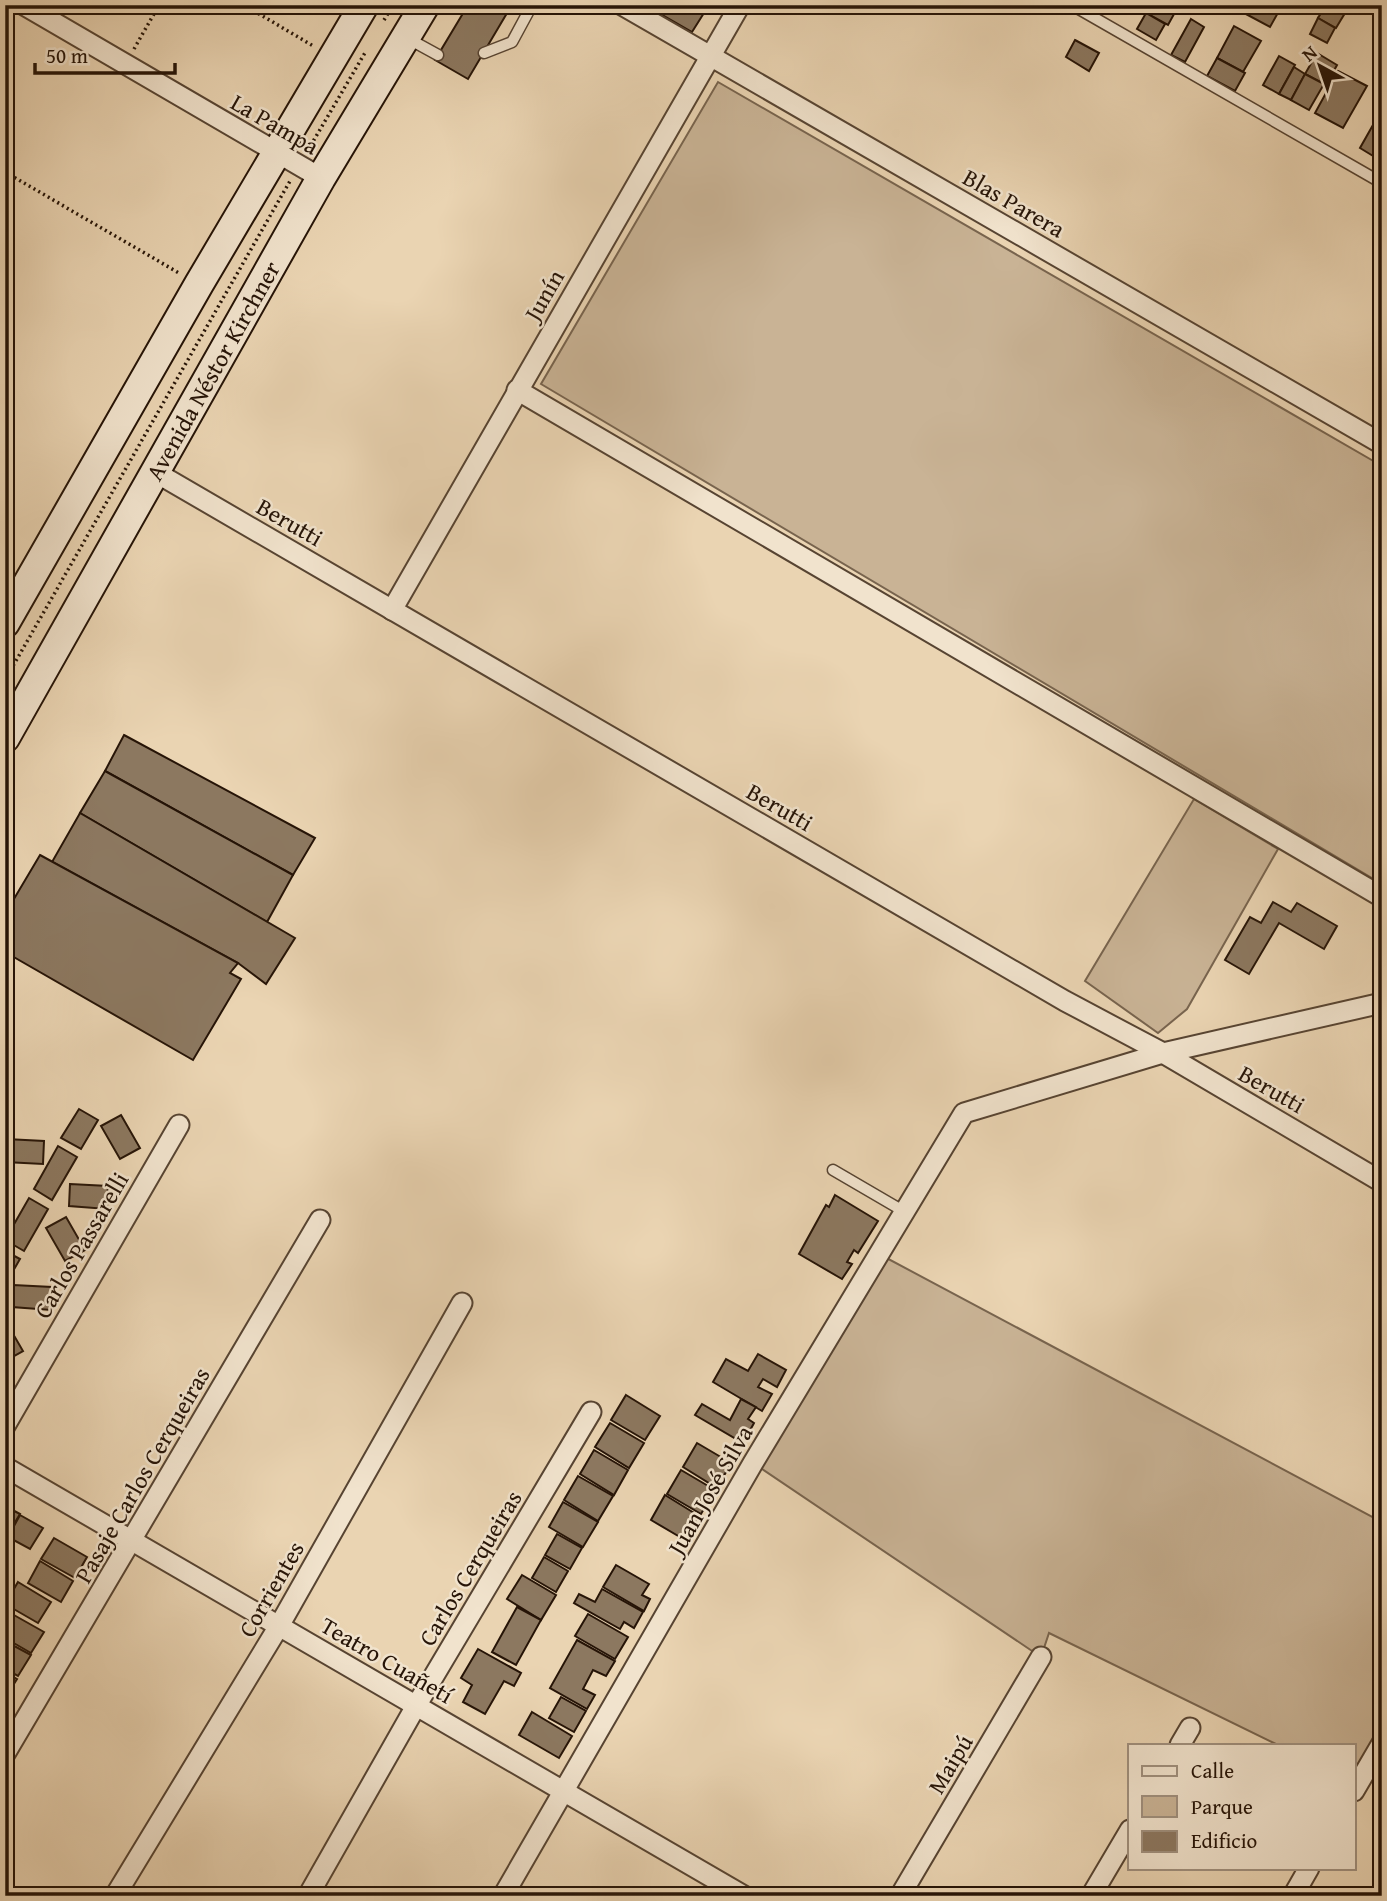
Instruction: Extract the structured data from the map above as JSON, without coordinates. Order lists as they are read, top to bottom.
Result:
{
  "streets": {
    "main road": ["Avenida Néstor Kirchner"],
    "street": [
      "La Pampa",
      "Blas Parera",
      "Junín",
      "Berutti",
      "Carlos Passarelli",
      "Pasaje Carlos Cerqueiras",
      "Juan José Silva",
      "Carlos Cerqueiras",
      "Corrientes",
      "Teatro Cuañetí",
      "Maipú"
    ]
  },
  "crossings": [
    ["La Pampa", "Avenida Néstor Kirchner"],
    ["Blas Parera", "Junín"],
    ["Junín", "Berutti"],
    ["Avenida Néstor Kirchner", "Berutti"],
    ["Berutti", "Juan José Silva"],
    ["Pasaje Carlos Cerqueiras", "Teatro Cuañetí"],
    ["Juan José Silva", "Teatro Cuañetí"],
    ["Carlos Cerqueiras", "Teatro Cuañetí"],
    ["Corrientes", "Teatro Cuañetí"]
  ],
  "legend": ["Calle", "Parque", "Edificio"],
  "scale_bar": "50 m",
  "north": "top left"
}
